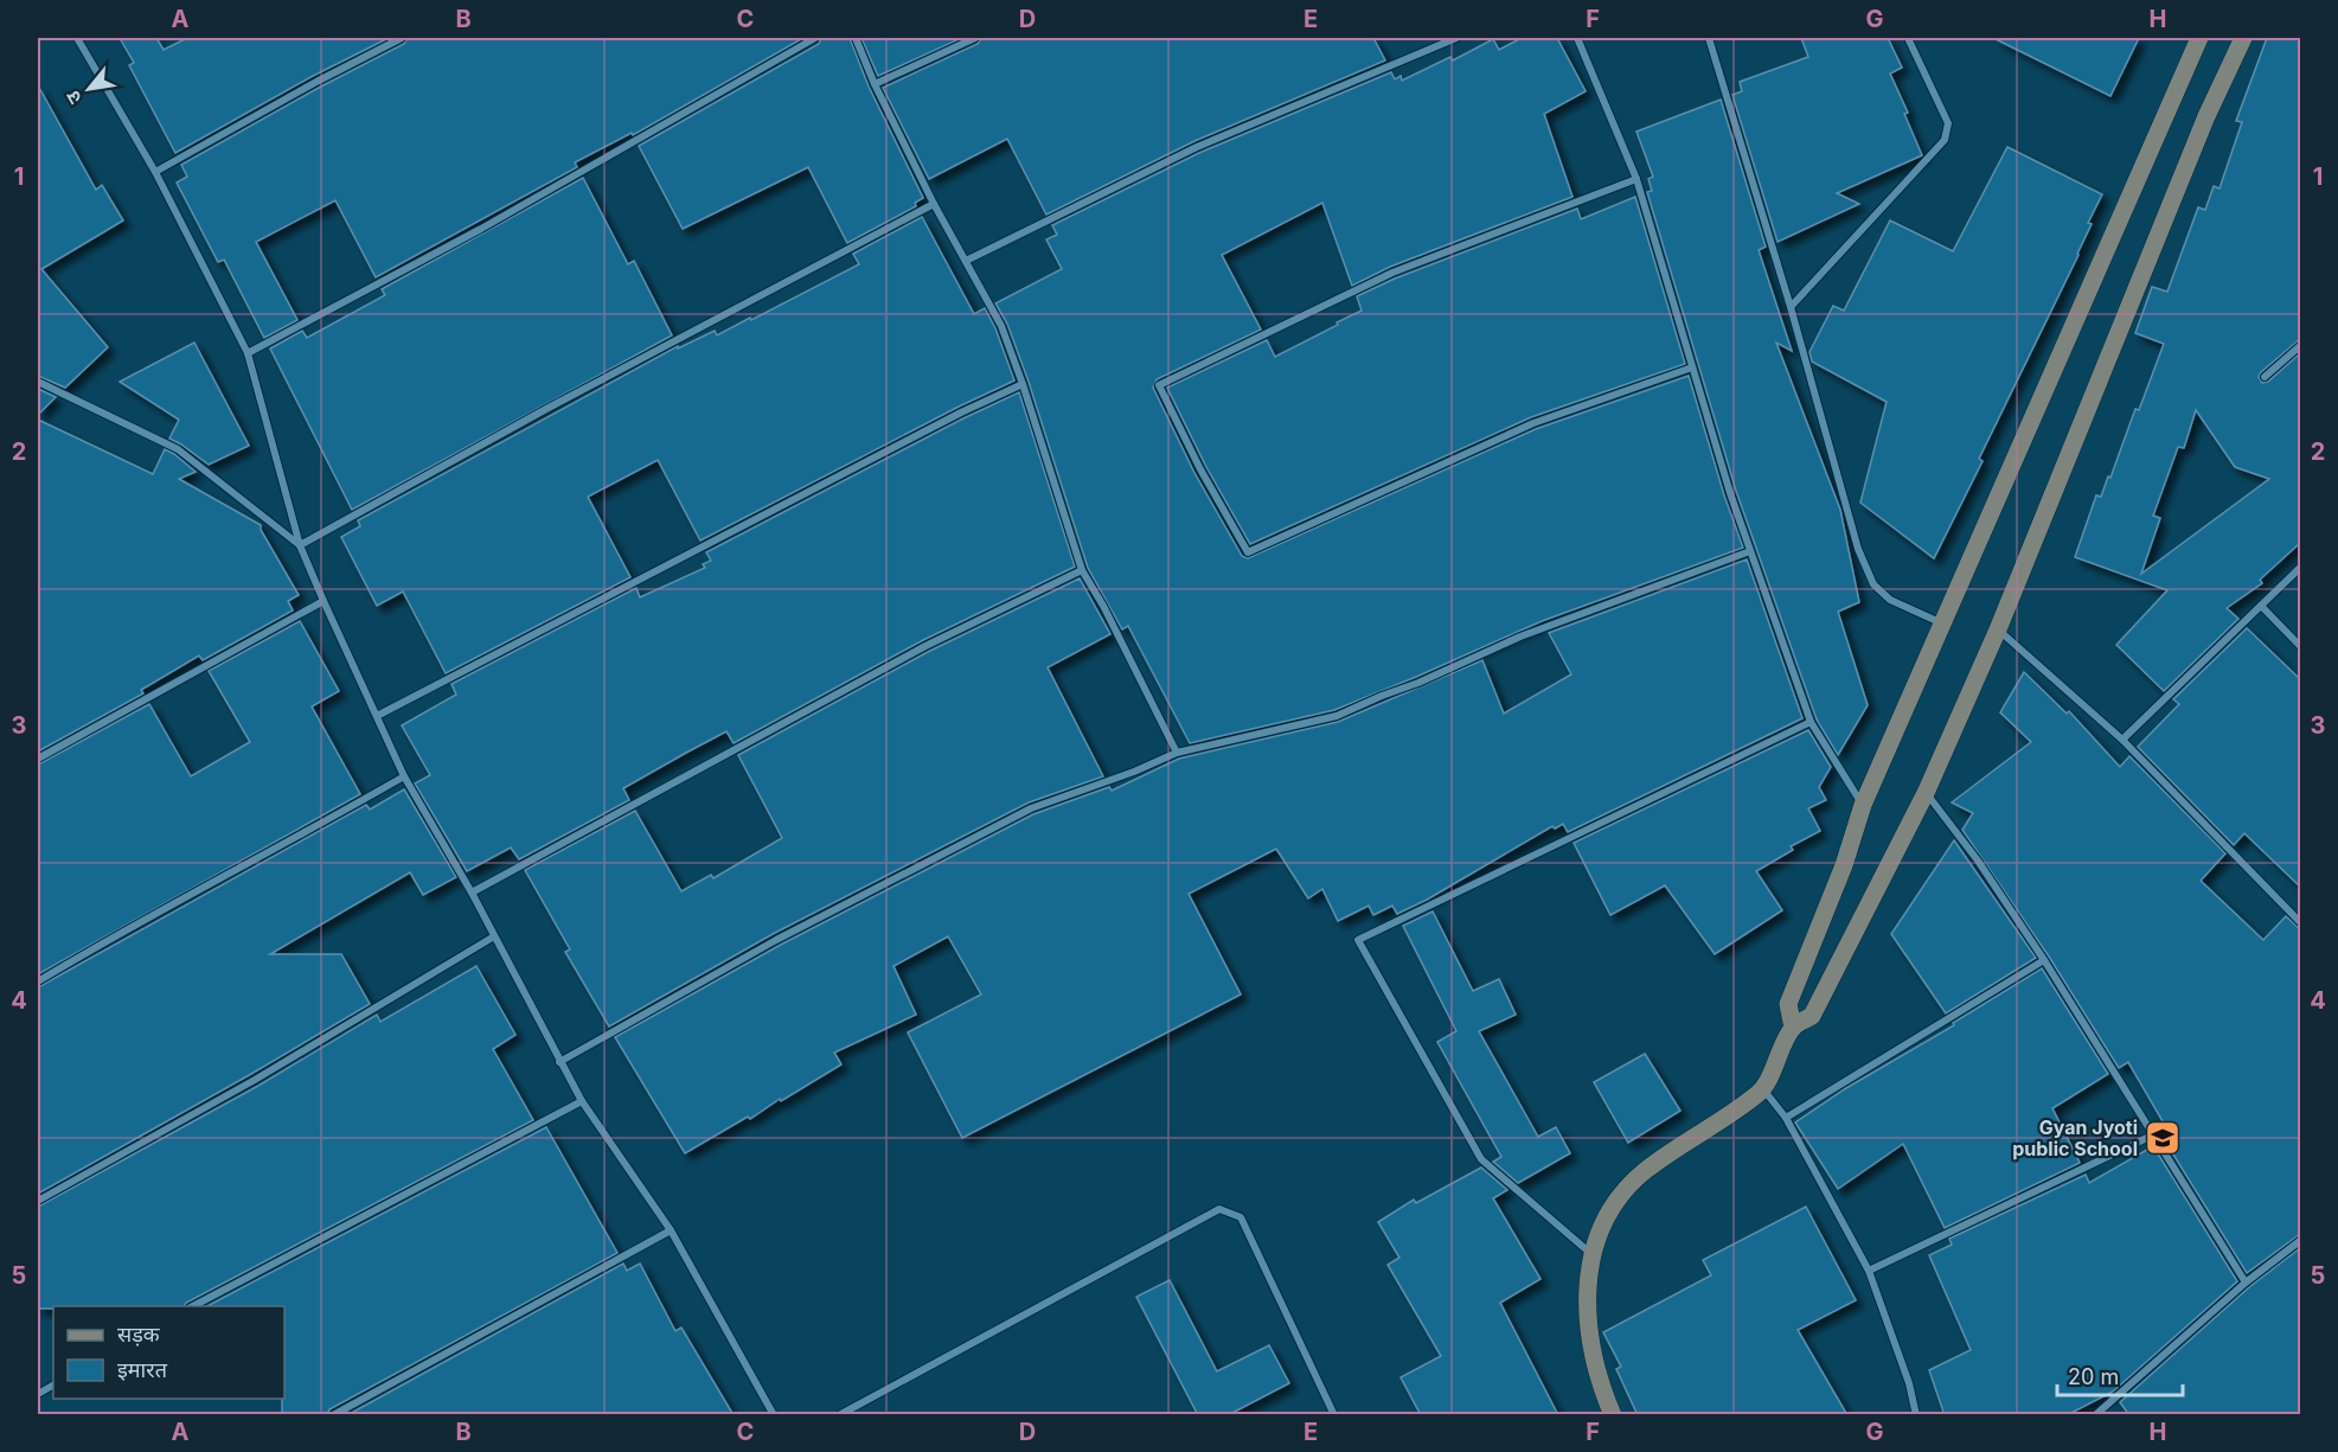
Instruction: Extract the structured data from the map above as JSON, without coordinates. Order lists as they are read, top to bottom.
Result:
{
  "places": {
    "school or university": ["Gyan Jyoti public School"]
  },
  "legend": ["सड़क", "इमारत"],
  "scale_bar": "20 m",
  "north": "bottom left",
  "grid": {
    "columns": [
      "A",
      "B",
      "C",
      "D",
      "E",
      "F",
      "G",
      "H"
    ],
    "rows": [
      "1",
      "2",
      "3",
      "4",
      "5"
    ]
  }
}
